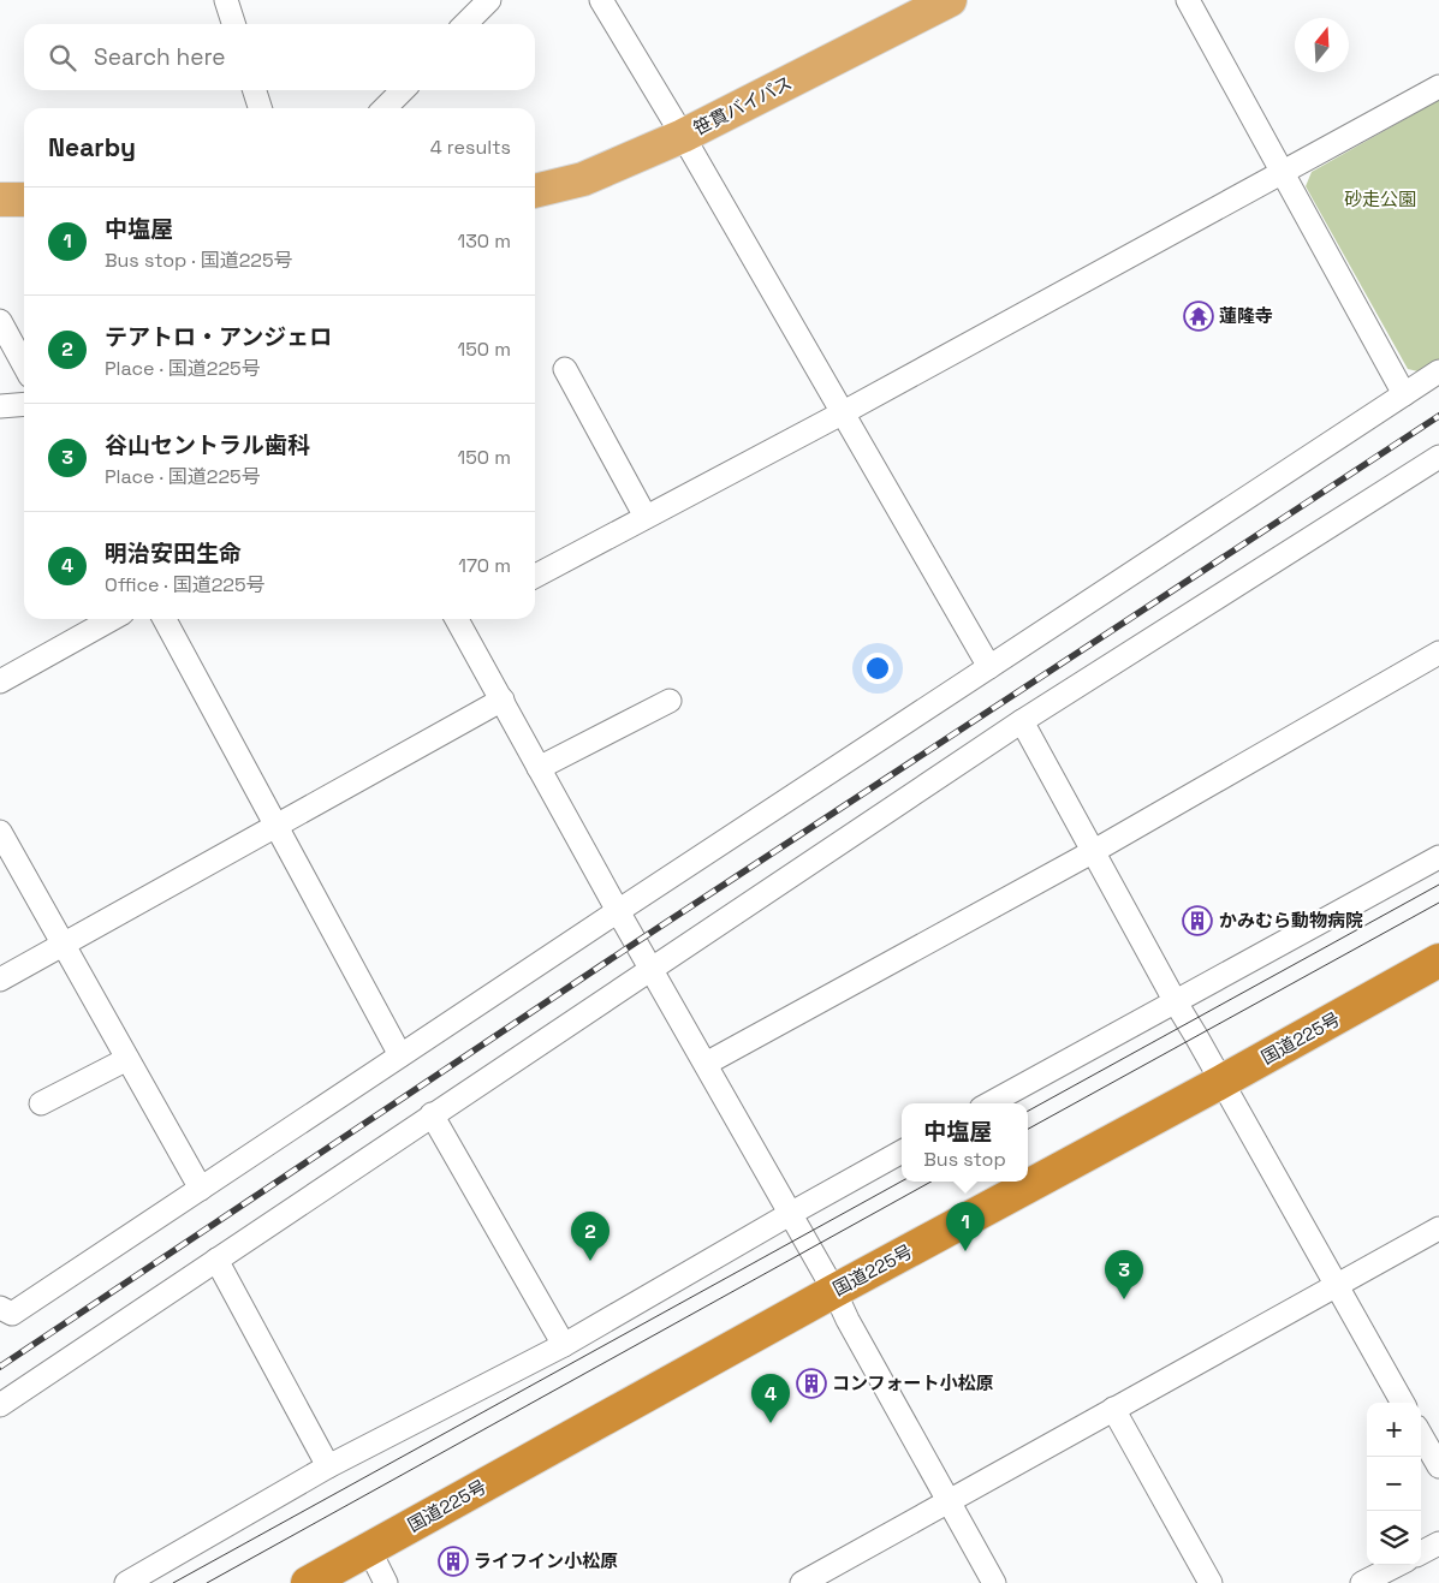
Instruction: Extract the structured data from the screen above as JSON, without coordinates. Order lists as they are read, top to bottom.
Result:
{
  "streets": {
    "highway": ["国道225号"],
    "main road": ["笹貫バイパス"]
  },
  "parks": ["砂走公園"],
  "places": {
    "temple": ["蓮隆寺"],
    "building": ["かみむら動物病院", "コンフォート小松原", "ライフイン小松原"]
  },
  "north": "top",
  "page": {
    "search": "Search here",
    "heading": ["Nearby", "4 results"],
    "list": [
      {
        "mark": "1",
        "name": "中塩屋",
        "note": "Bus stop · 国道225号",
        "value": "130 m"
      },
      {
        "mark": "2",
        "name": "テアトロ・アンジェロ",
        "note": "Place · 国道225号",
        "value": "150 m"
      },
      {
        "mark": "3",
        "name": "谷山セントラル歯科",
        "note": "Place · 国道225号",
        "value": "150 m"
      },
      {
        "mark": "4",
        "name": "明治安田生命",
        "note": "Office · 国道225号",
        "value": "170 m"
      }
    ],
    "popup": ["中塩屋", "Bus stop"],
    "pins": [
      "1",
      "2",
      "3",
      "4"
    ],
    "map_buttons": ["+", "−"]
  }
}
